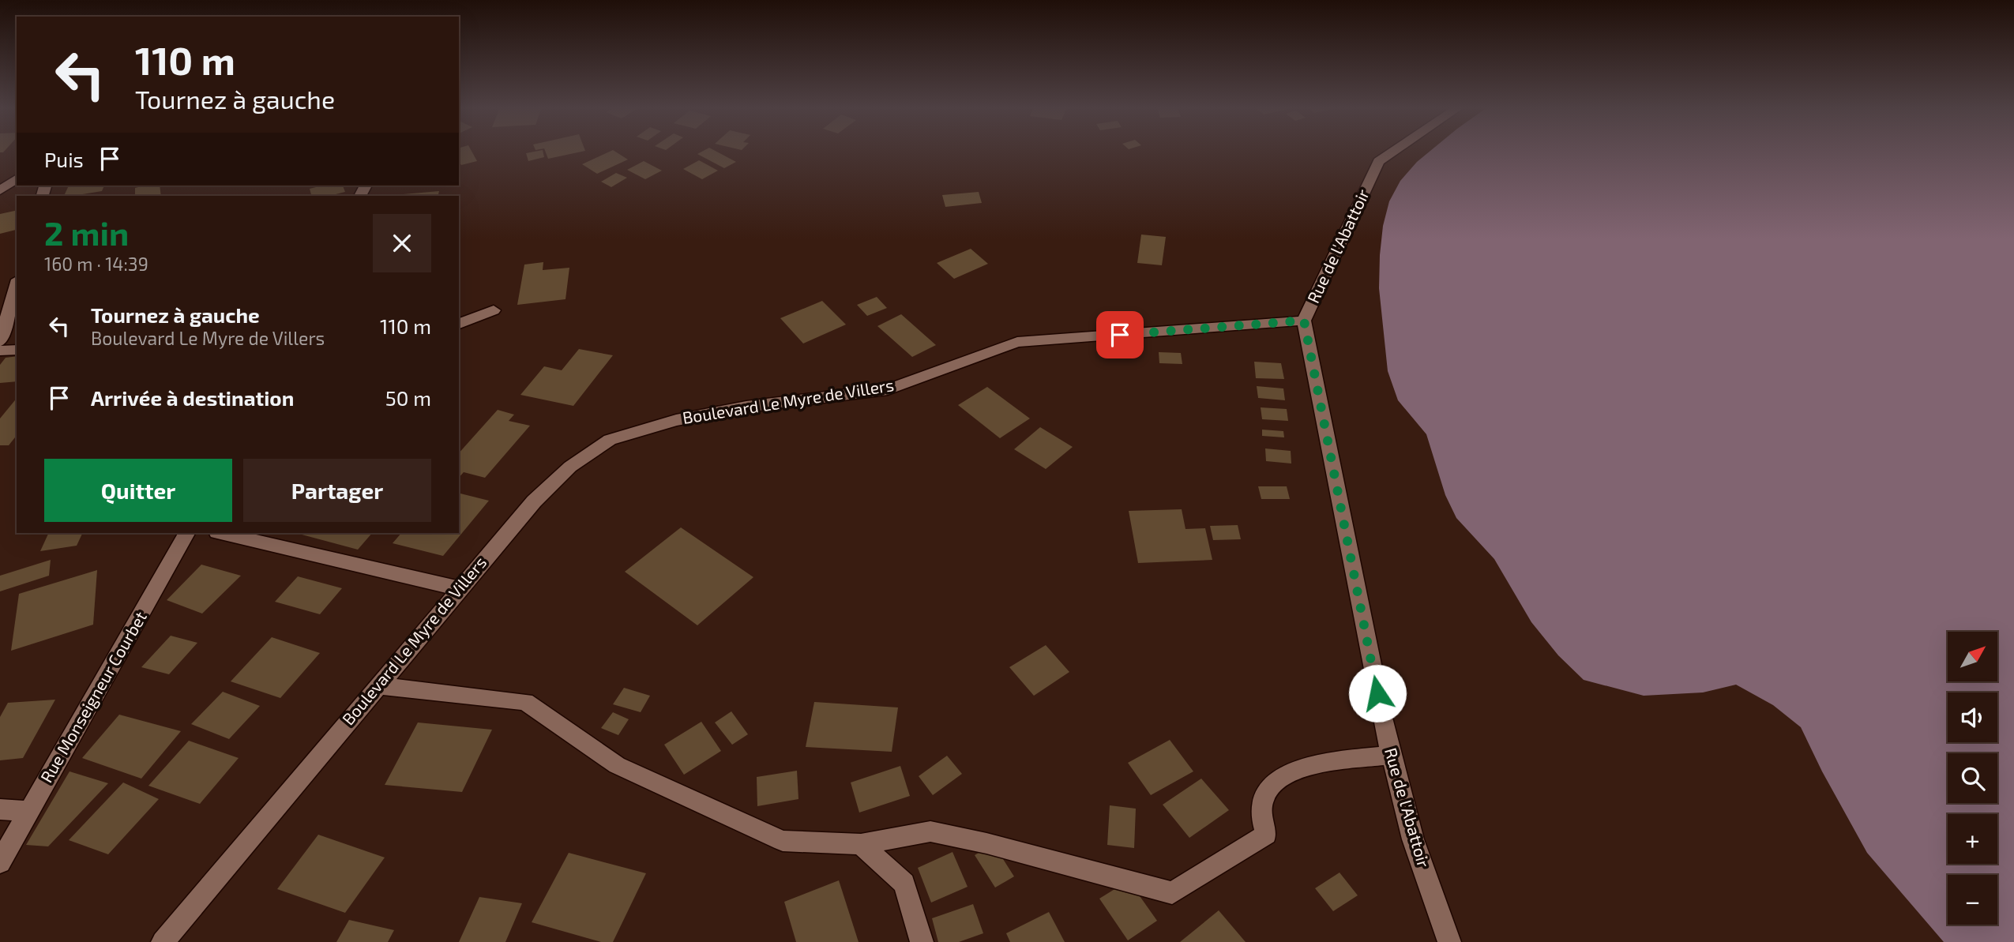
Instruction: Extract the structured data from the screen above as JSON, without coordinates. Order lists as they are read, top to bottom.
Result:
{
  "streets": {
    "street": ["Rue de l'Abattoir", "Boulevard Le Myre de Villers", "Rue Monseigneur Courbet"]
  },
  "crossings": [
    ["Rue de l'Abattoir", "Boulevard Le Myre de Villers"]
  ],
  "north": "top right",
  "page": {
    "turn": ["110 m", "Tournez à gauche"],
    "then": "Puis",
    "heading": ["2 min", "160 m · 14:39"],
    "list": [
      {
        "name": "Tournez à gauche",
        "note": "Boulevard Le Myre de Villers",
        "value": "110 m"
      },
      {
        "name": "Arrivée à destination",
        "value": "50 m"
      }
    ],
    "buttons": ["Quitter", "Partager"],
    "map_buttons": ["+", "−"]
  }
}
